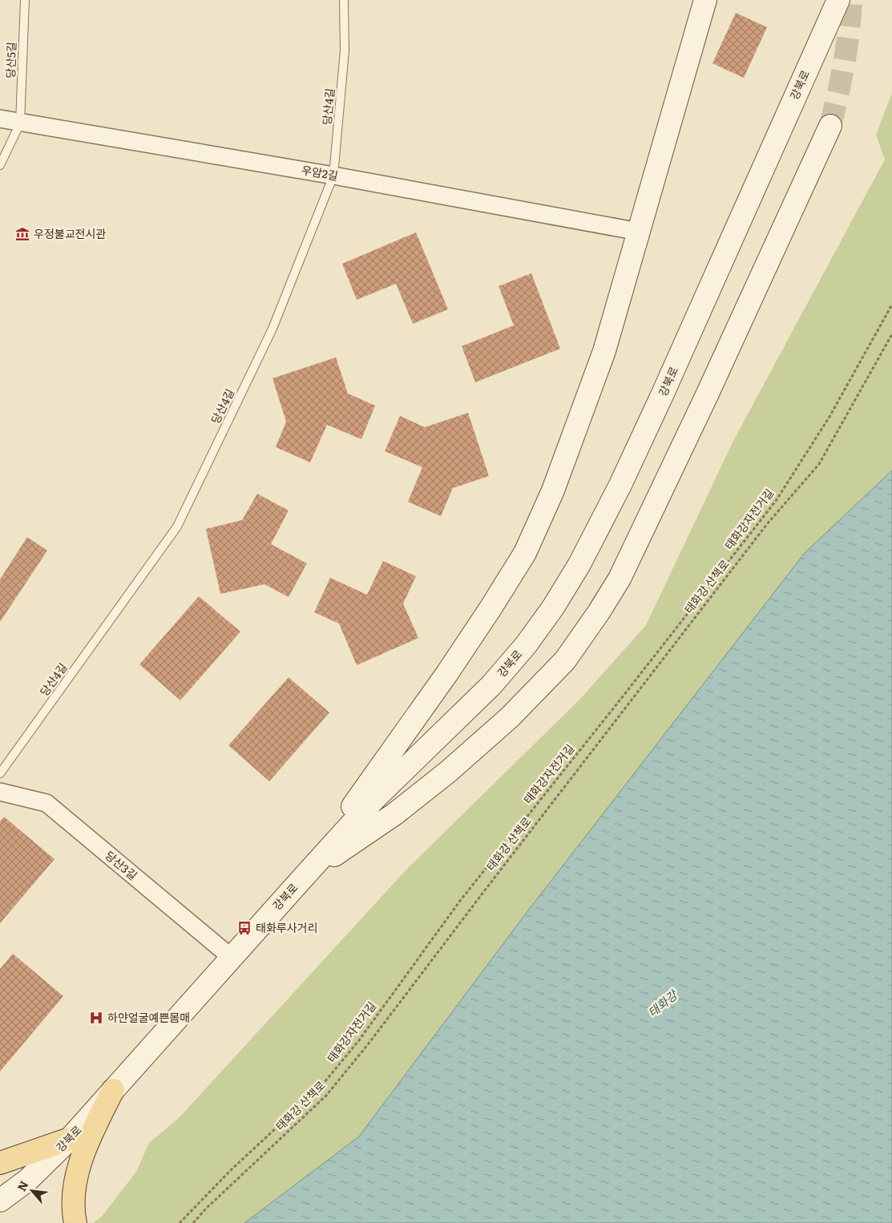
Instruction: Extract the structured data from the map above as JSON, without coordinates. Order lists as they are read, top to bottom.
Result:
{
  "streets": {
    "street": ["강북로", "우암2길", "당산3길"],
    "lane": ["당산5길", "당산4길"],
    "path": ["태화강자전거길", "태화강 산책로"]
  },
  "crossings": [
    ["당산5길", "우암2길"],
    ["강북로", "당산3길"],
    ["당산4길", "우암2길"]
  ],
  "water": ["태화강"],
  "places": {
    "museum": ["우정불교전시관"],
    "bus stop": ["태화루사거리"],
    "hospital": ["하얀얼굴예쁜몸매"]
  },
  "north": "top left"
}
